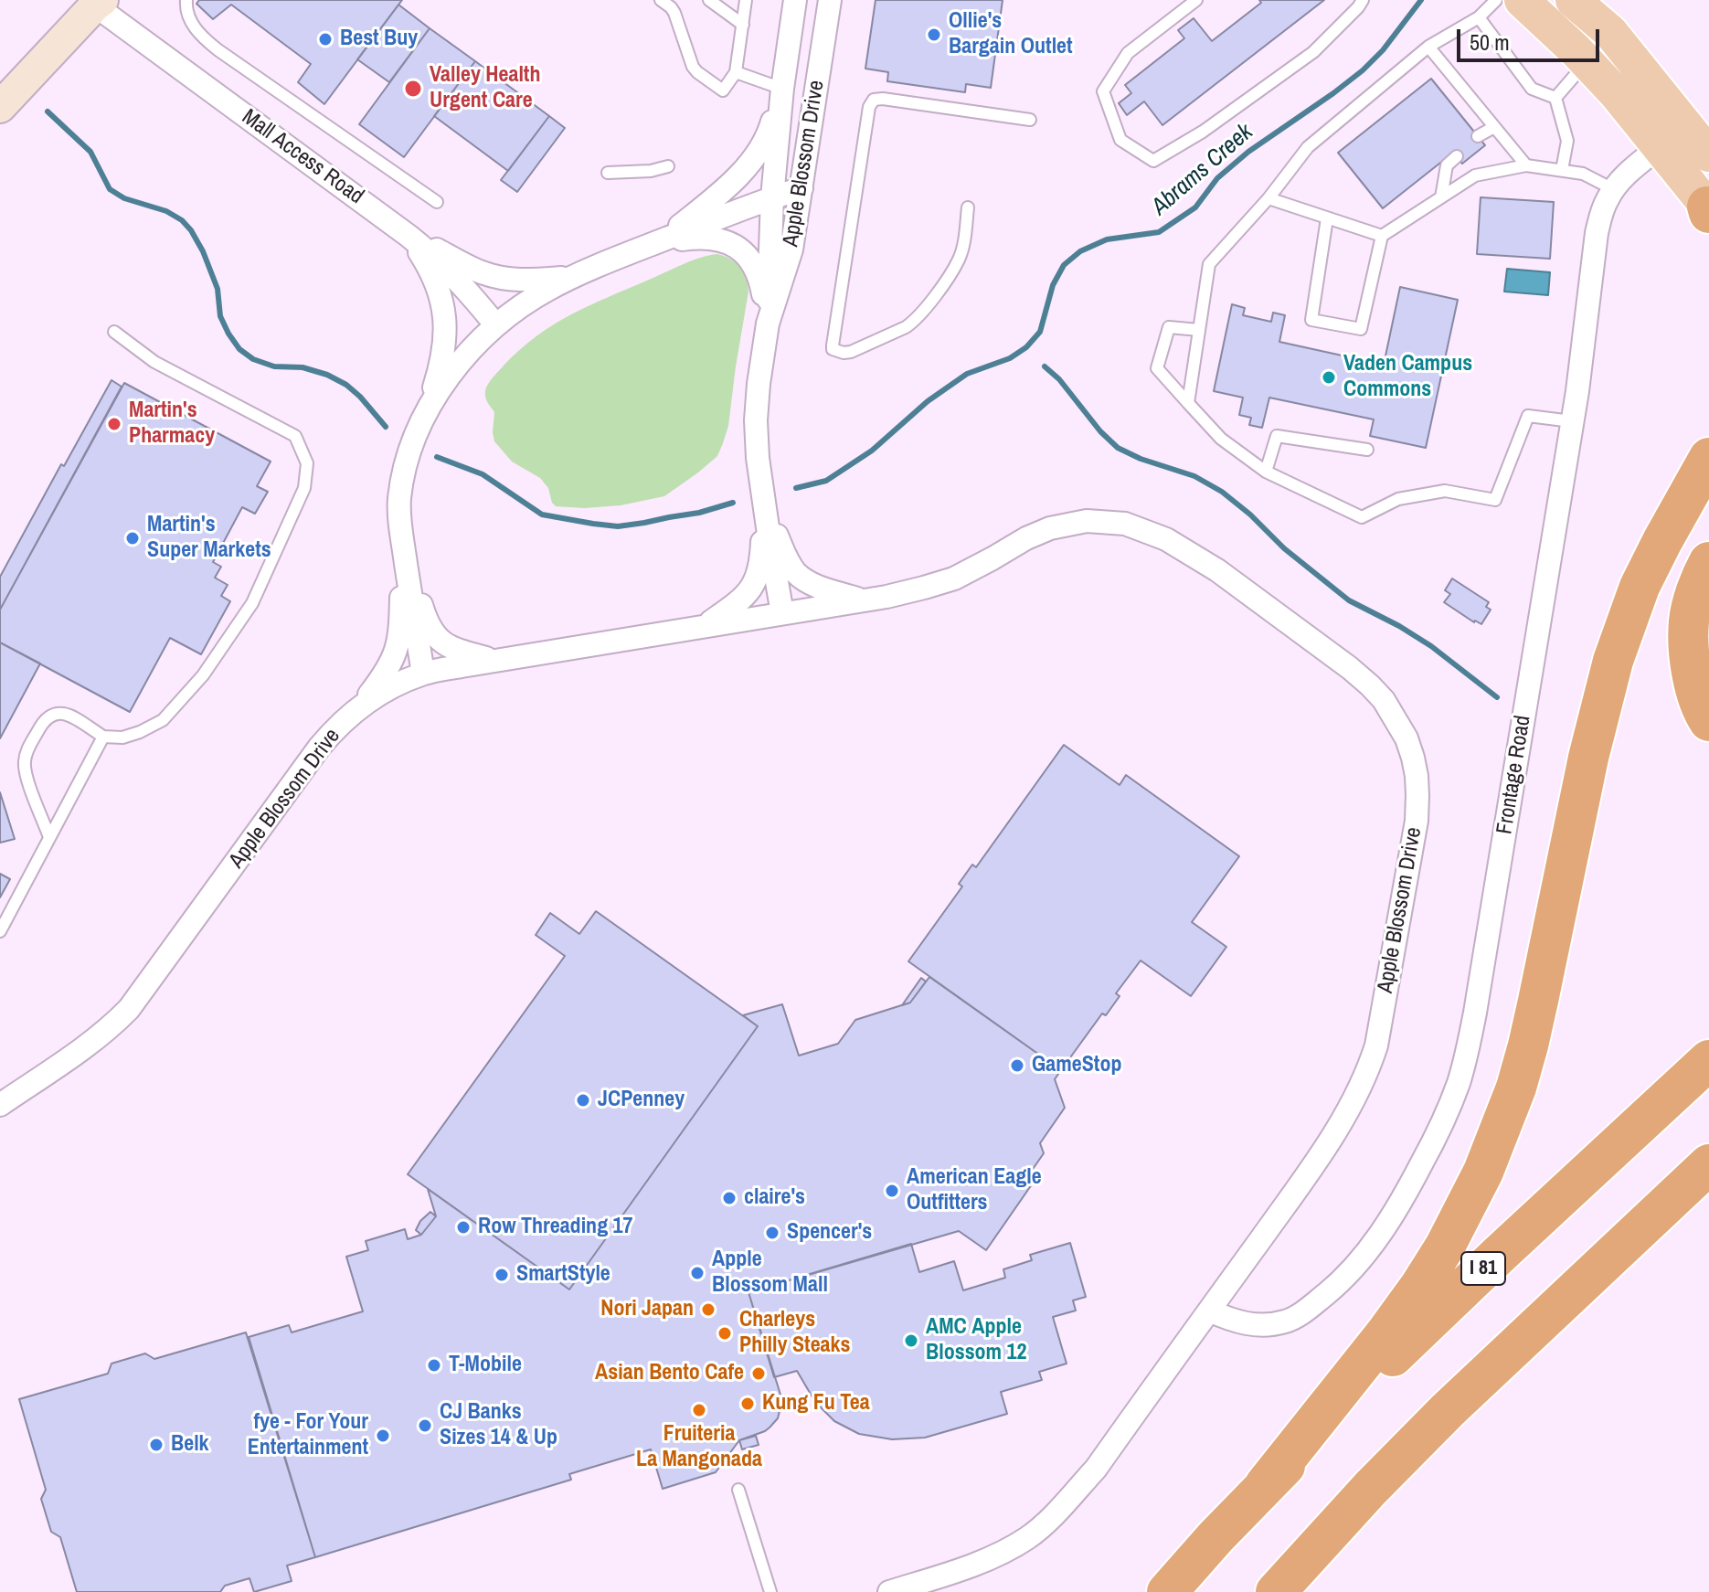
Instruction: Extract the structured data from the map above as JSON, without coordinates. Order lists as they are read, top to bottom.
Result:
{
  "streets": {
    "highway": ["I 81"],
    "street": ["Mall Access Road", "Apple Blossom Drive", "Frontage Road"]
  },
  "crossings": [
    ["Apple Blossom Drive", "Frontage Road"]
  ],
  "water": ["Abrams Creek"],
  "places": [
    "Ollie's Bargain Outlet",
    "Best Buy",
    "Valley Health Urgent Care",
    "Vaden Campus Commons",
    "Martin's Pharmacy",
    "Martin's Super Markets",
    "GameStop",
    "JCPenney",
    "American Eagle Outfitters",
    "claire's",
    "Row Threading 17",
    "Spencer's",
    "Apple Blossom Mall",
    "SmartStyle",
    "Nori Japan",
    "Charleys Philly Steaks",
    "AMC Apple Blossom 12",
    "T-Mobile",
    "Asian Bento Cafe",
    "Kung Fu Tea",
    "Fruiteria La Mangonada",
    "CJ Banks Sizes 14 & Up",
    "fye - For Your Entertainment",
    "Belk"
  ],
  "scale_bar": "50 m"
}
